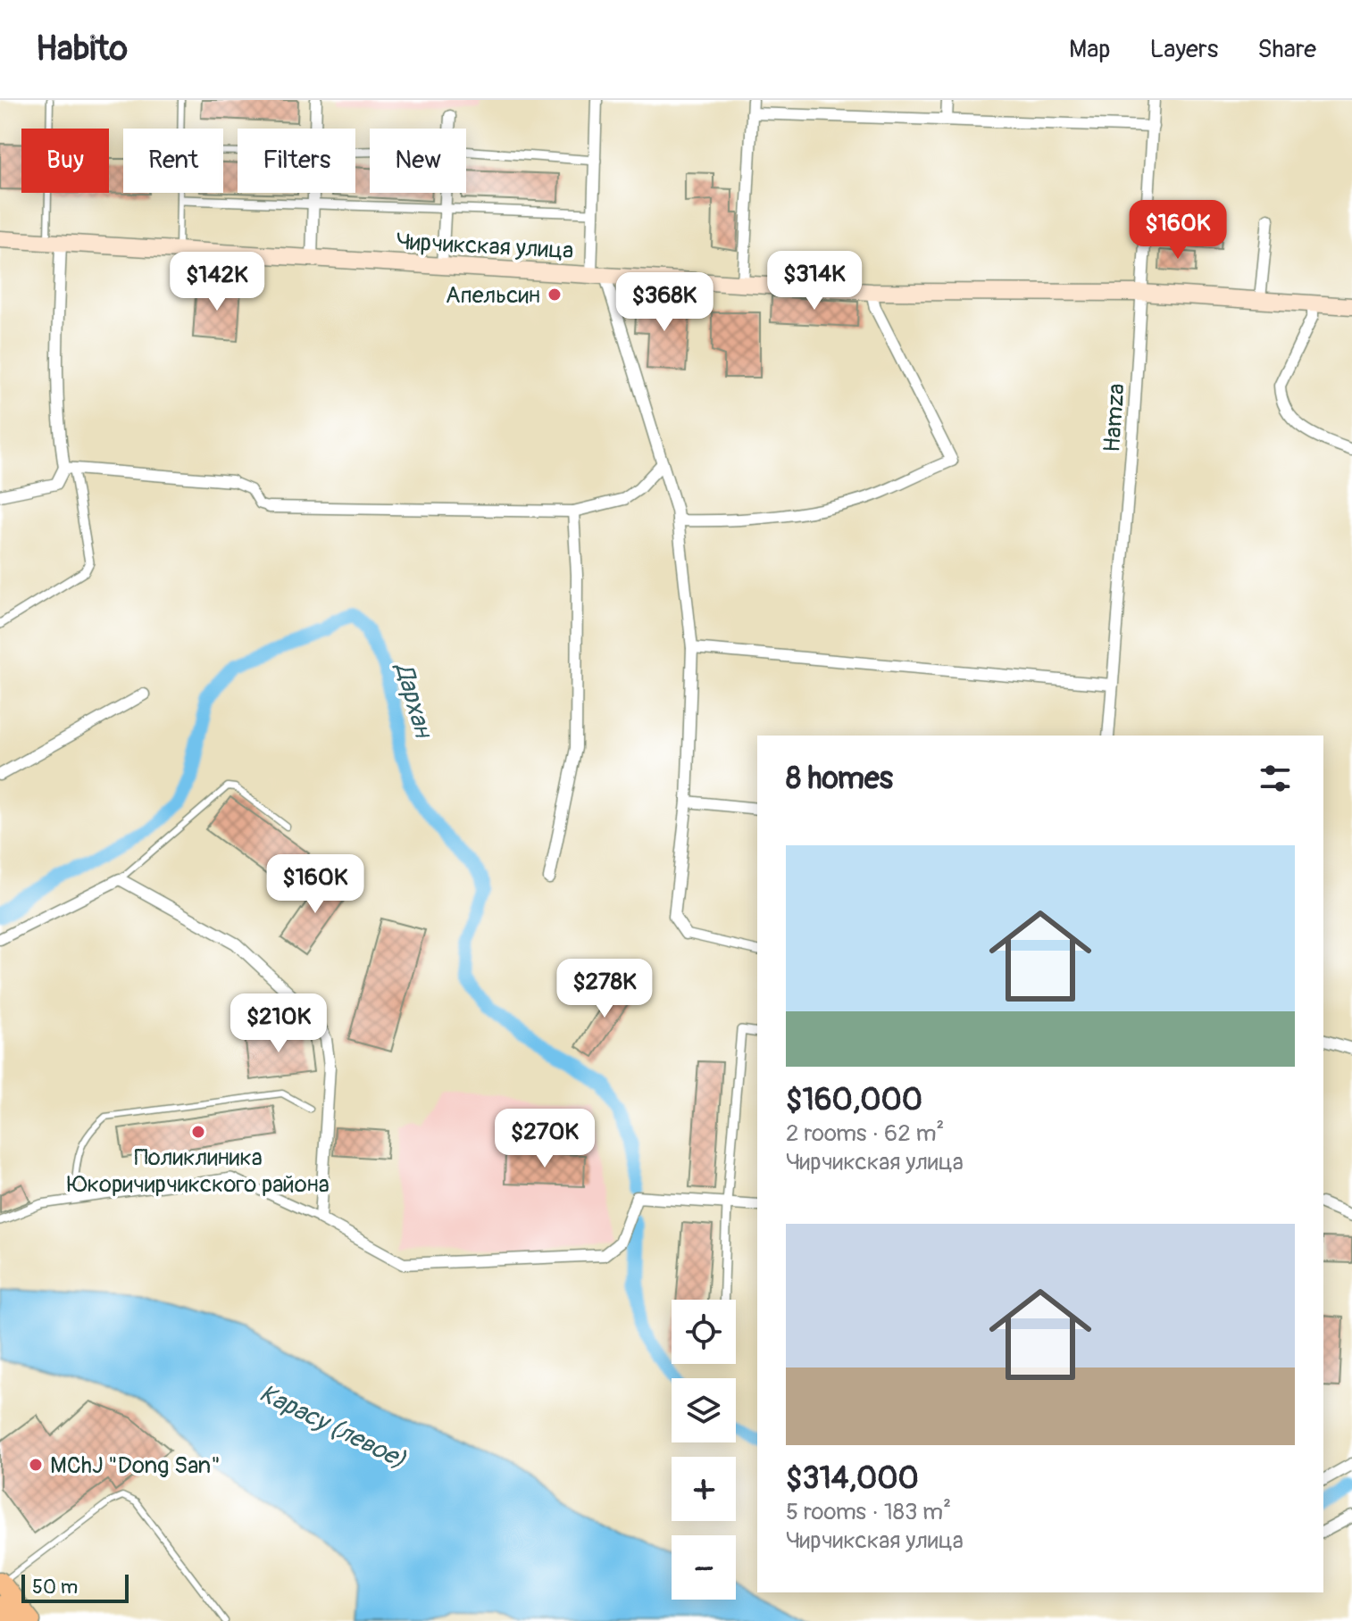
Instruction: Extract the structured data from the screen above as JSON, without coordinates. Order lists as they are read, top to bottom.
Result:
{
  "streets": {
    "main road": ["Чирчикская улица"],
    "street": ["Hamza"]
  },
  "crossings": [
    ["Чирчикская улица", "Hamza"]
  ],
  "water": ["Дархан", "Карасу (левое)"],
  "places": ["Апельсин", "Поликлиника Юкоричирчикского района", "MChJ \"Dong San\""],
  "scale_bar": "50 m",
  "page": {
    "header": "Habito",
    "nav": ["Map", "Layers", "Share"],
    "chip": [
      "Buy",
      "Rent",
      "Filters",
      "New"
    ],
    "price": [
      "$160K",
      "$314K",
      "$142K",
      "$368K",
      "$160K",
      "$278K",
      "$210K",
      "$270K"
    ],
    "heading": "8 homes",
    "list": [
      {
        "name": "$160,000",
        "note": "2 rooms · 62 m² · Чирчикская улица"
      },
      {
        "name": "$314,000",
        "note": "5 rooms · 183 m² · Чирчикская улица"
      }
    ],
    "map_buttons": ["+", "−"],
    "scale": "50 m"
  }
}
